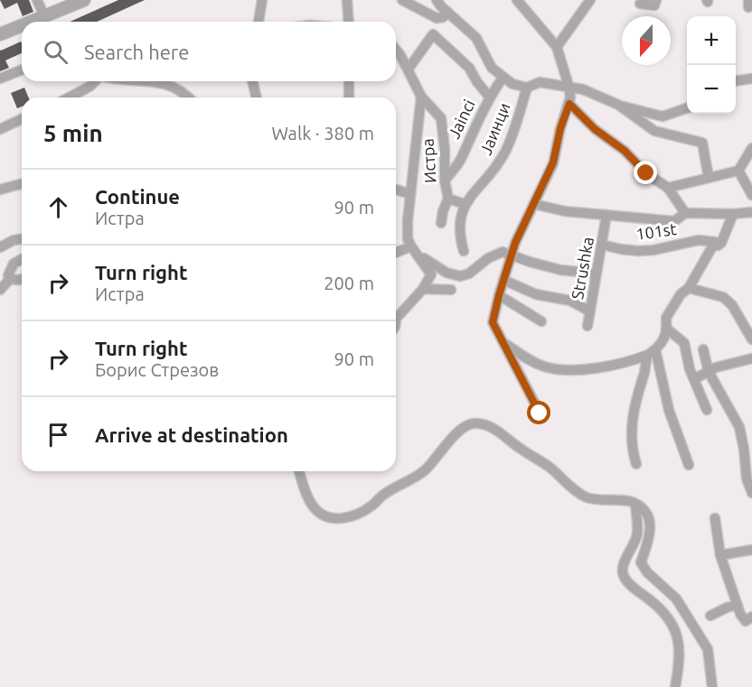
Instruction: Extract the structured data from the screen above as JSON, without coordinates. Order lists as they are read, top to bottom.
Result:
{
  "streets": {
    "street": [
      "Jainci",
      "Јаинци",
      "Истра",
      "101st",
      "Strushka"
    ]
  },
  "crossings": [
    ["Jainci", "Истра"],
    ["Јаинци", "Истра"],
    ["101st", "Strushka"]
  ],
  "north": "bottom",
  "page": {
    "map_buttons": ["+", "−"],
    "search": "Search here",
    "heading": ["5 min", "Walk · 380 m"],
    "list": [
      ["Continue", "Истра", "90 m"],
      ["Turn right", "Истра", "200 m"],
      ["Turn right", "Борис Стрезов", "90 m"],
      "Arrive at destination"
    ]
  }
}
